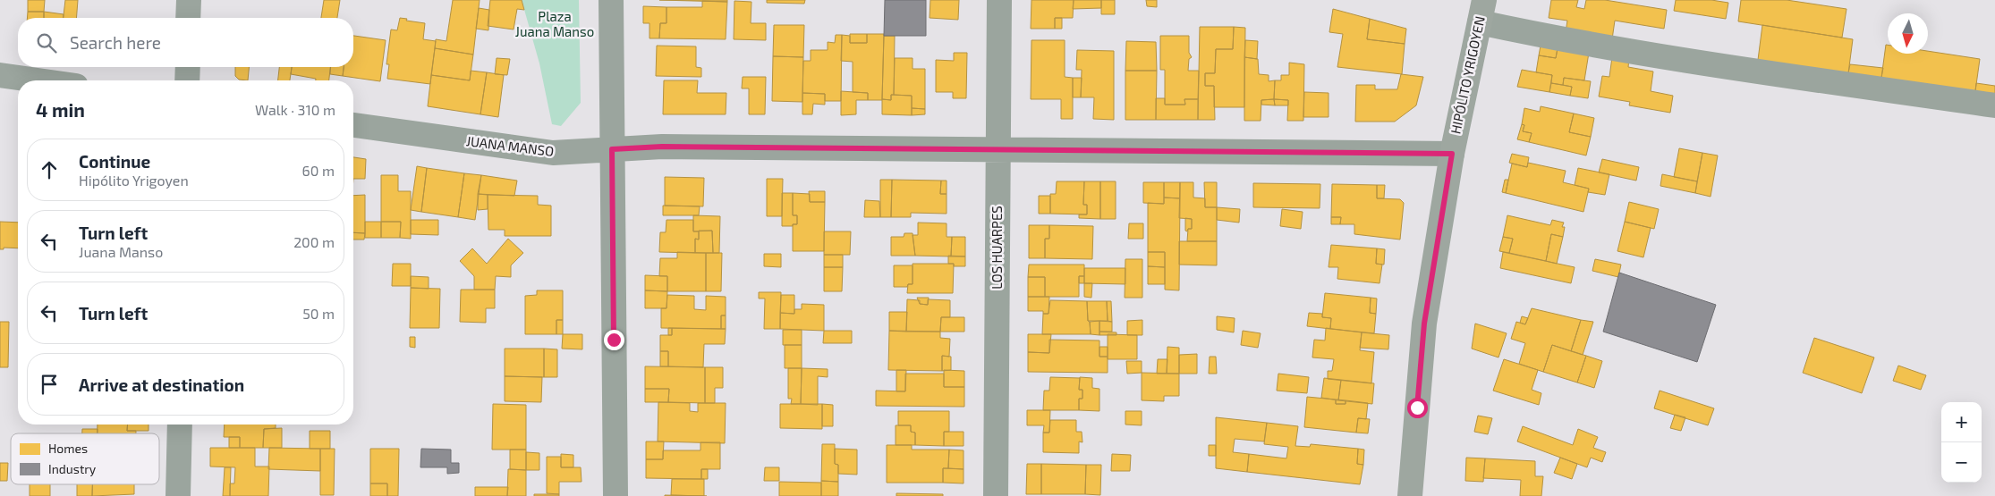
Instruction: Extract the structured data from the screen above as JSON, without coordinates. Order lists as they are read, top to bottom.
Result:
{
  "streets": {
    "main road": ["HIPÓLITO YRIGOYEN"],
    "street": ["JUANA MANSO", "LOS HUARPES"]
  },
  "crossings": [
    ["HIPÓLITO YRIGOYEN", "JUANA MANSO"],
    ["JUANA MANSO", "LOS HUARPES"]
  ],
  "parks": ["Plaza Juana Manso"],
  "legend": ["Homes", "Industry"],
  "north": "bottom",
  "page": {
    "search": "Search here",
    "heading": ["4 min", "Walk · 310 m"],
    "list": [
      ["Continue", "Hipólito Yrigoyen", "60 m"],
      ["Turn left", "Juana Manso", "200 m"],
      ["Turn left", "50 m"],
      "Arrive at destination"
    ],
    "map_buttons": ["+", "−"]
  }
}
